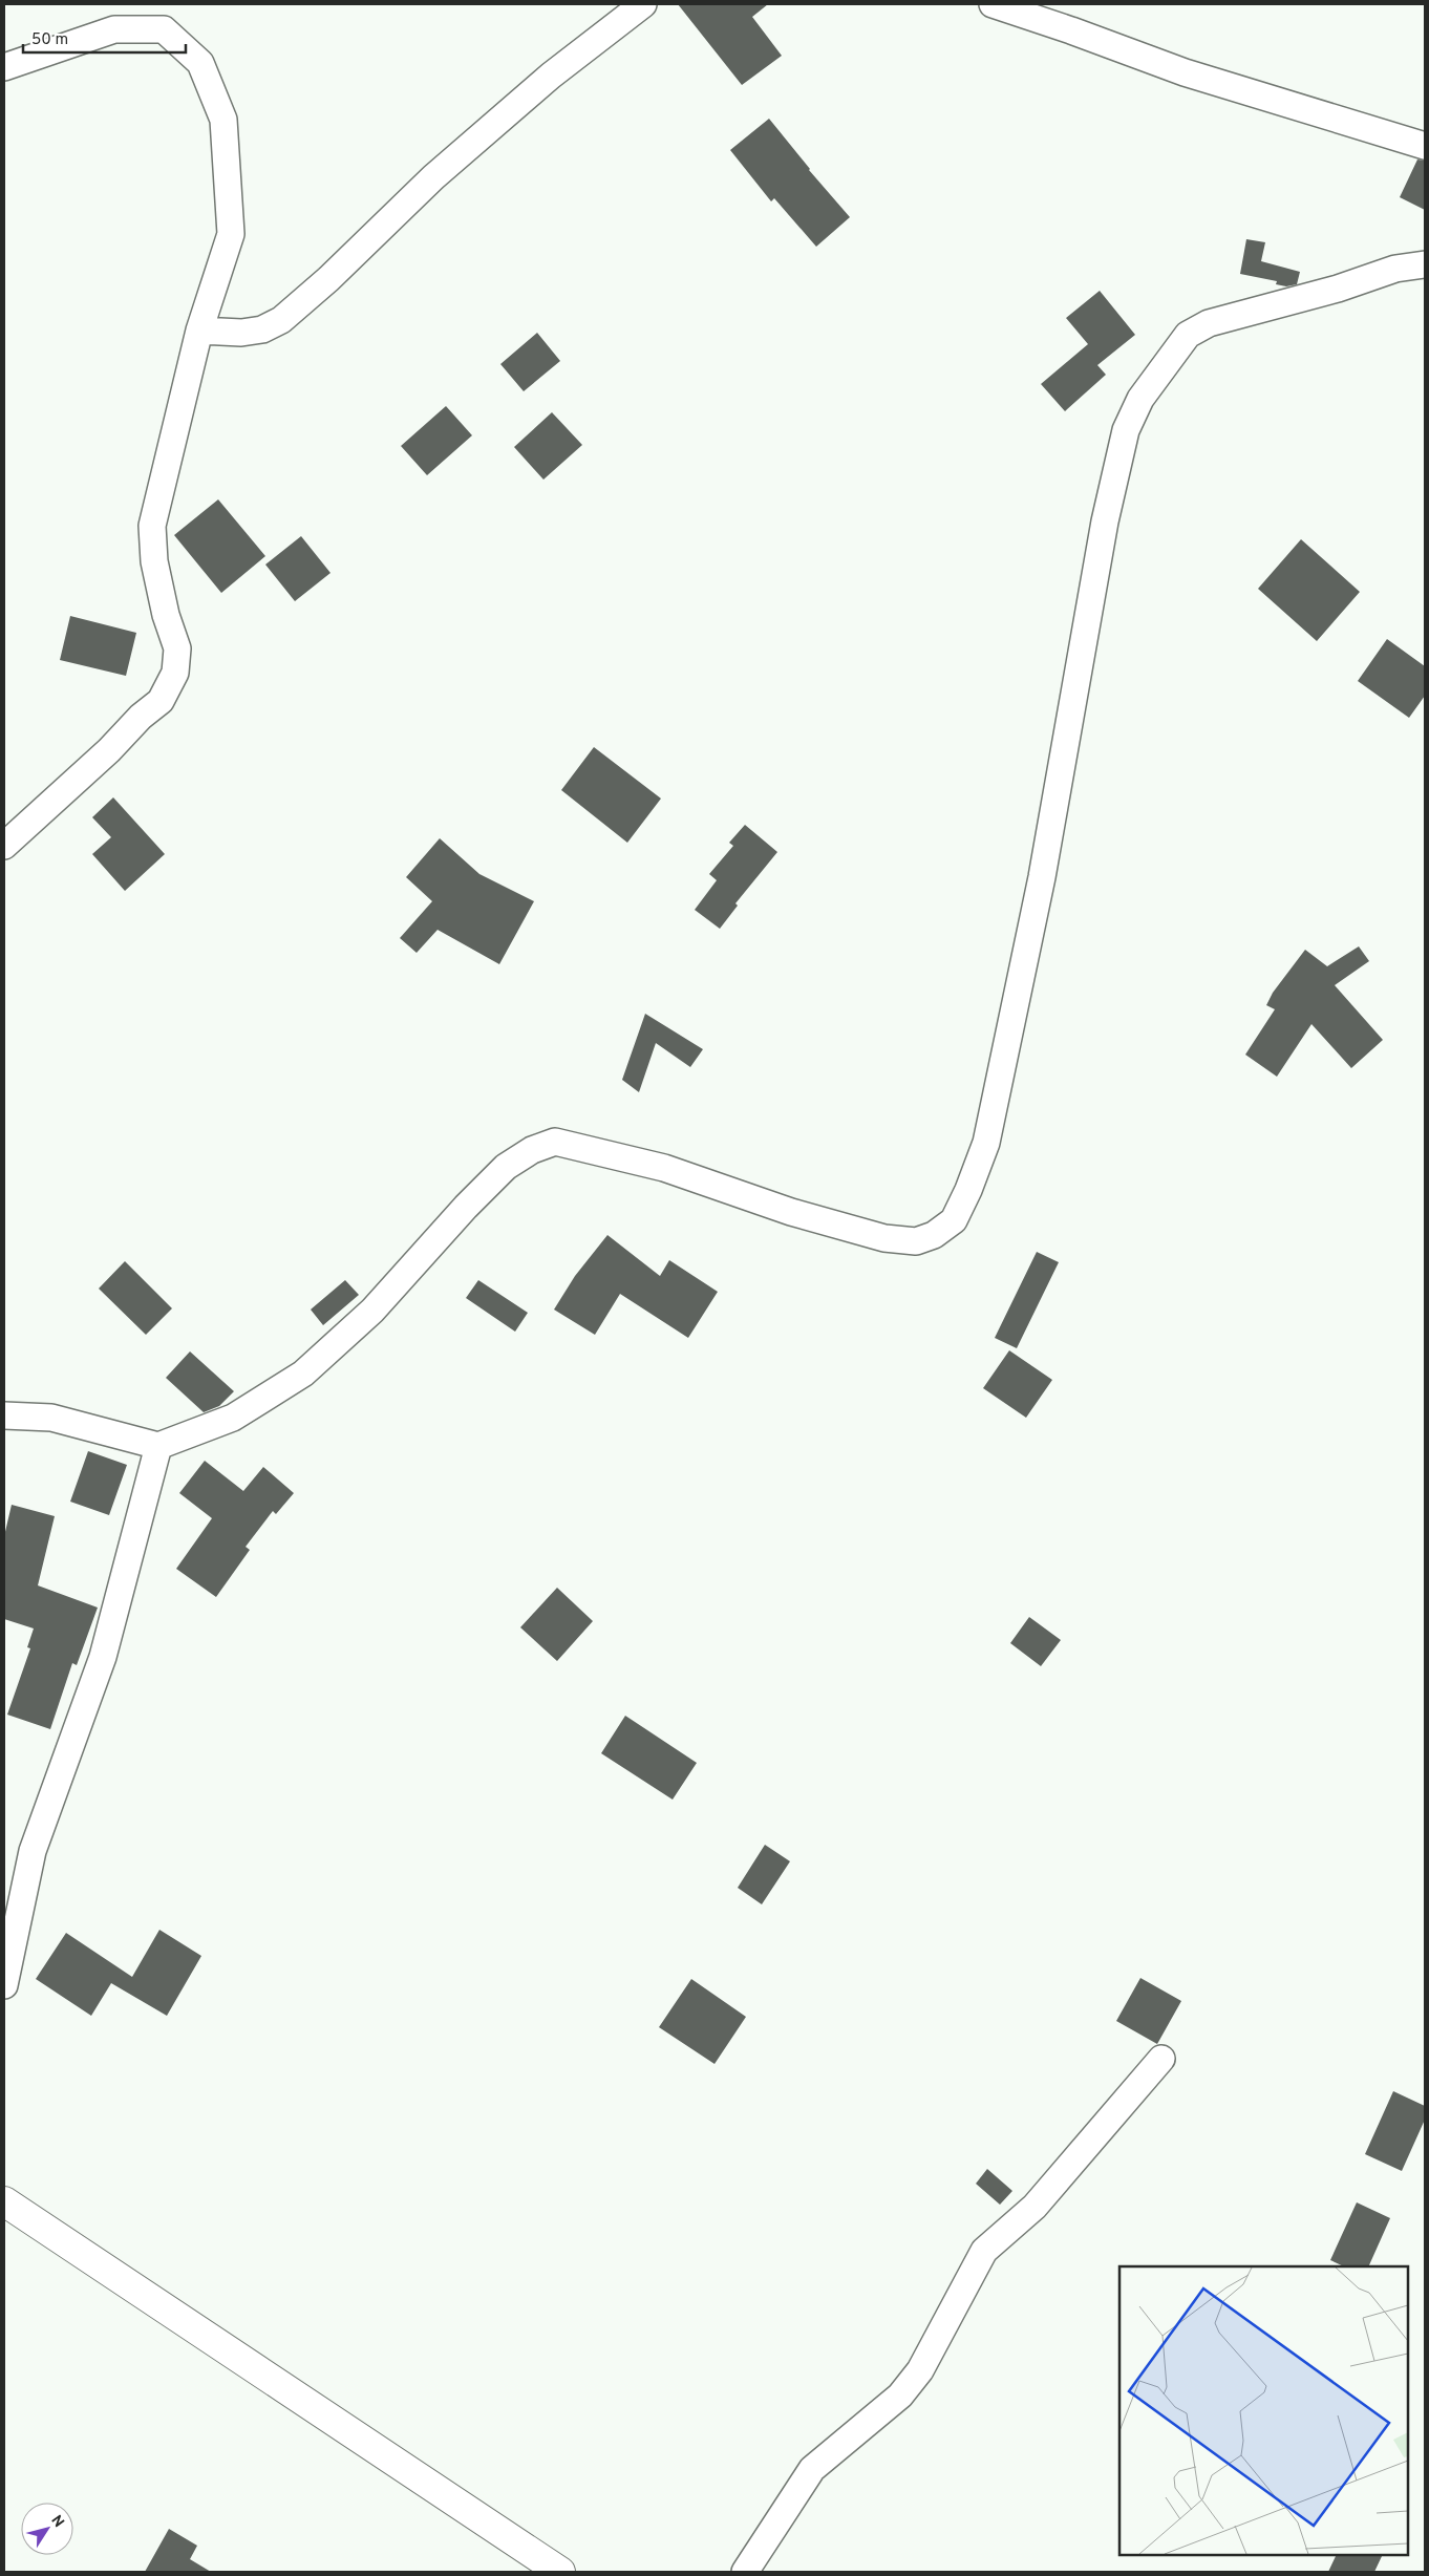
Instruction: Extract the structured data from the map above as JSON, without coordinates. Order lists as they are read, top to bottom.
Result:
{
  "scale_bar": "50 m",
  "north": "top right"
}
